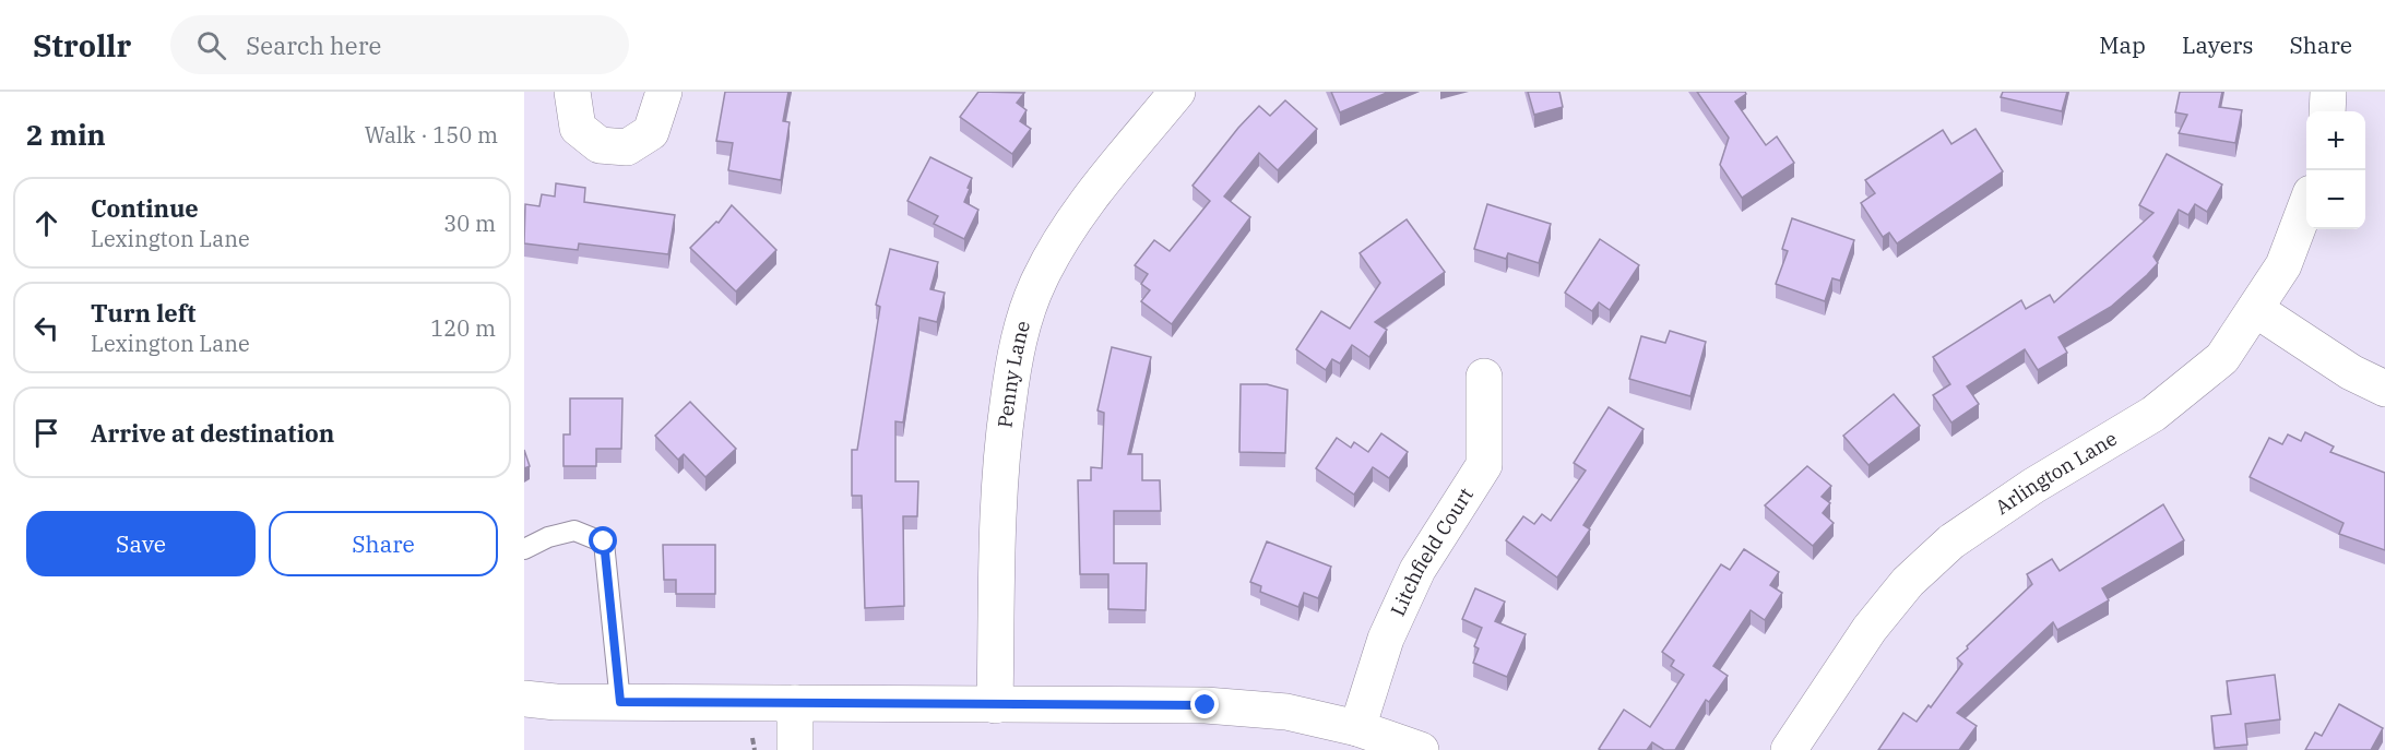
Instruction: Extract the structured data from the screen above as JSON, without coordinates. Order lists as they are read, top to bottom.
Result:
{
  "streets": {
    "street": ["Penny Lane", "Arlington Lane", "Litchfield Court"]
  },
  "page": {
    "header": "Strollr",
    "search": "Search here",
    "nav": ["Map", "Layers", "Share"],
    "heading": ["2 min", "Walk · 150 m"],
    "map_buttons": ["+", "−"],
    "list": [
      ["Continue", "Lexington Lane", "30 m"],
      ["Turn left", "Lexington Lane", "120 m"],
      "Arrive at destination"
    ],
    "buttons": ["Save", "Share"]
  }
}
